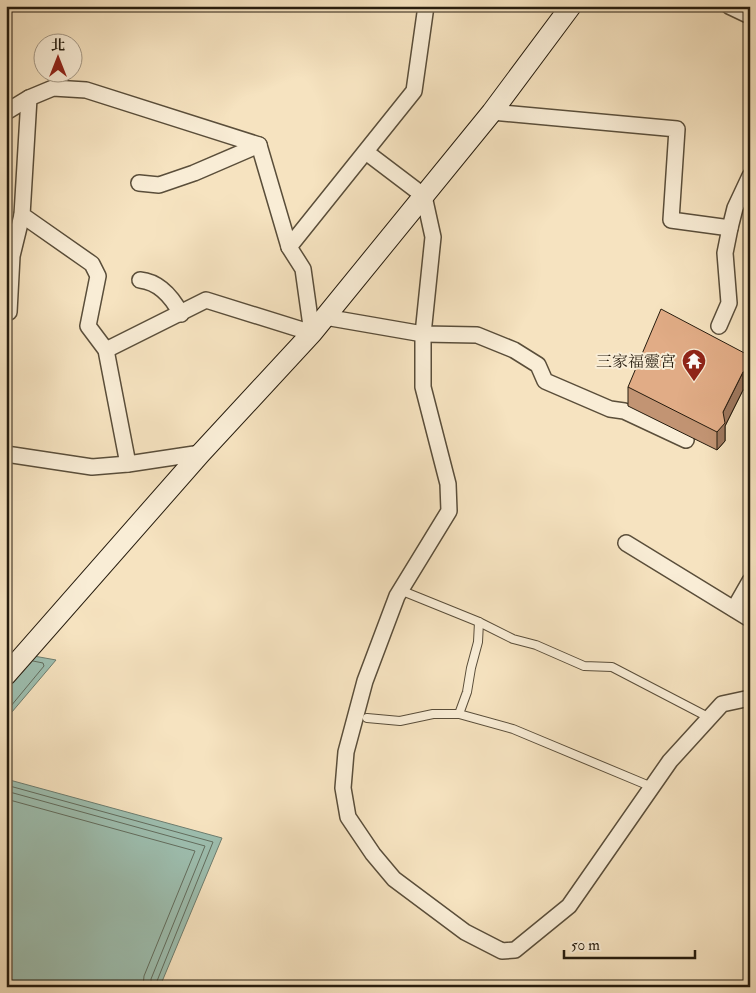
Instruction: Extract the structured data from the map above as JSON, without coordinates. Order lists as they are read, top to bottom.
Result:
{
  "places": {
    "temple": ["三家福靈宮"]
  },
  "scale_bar": "50 m",
  "north": "top"
}
